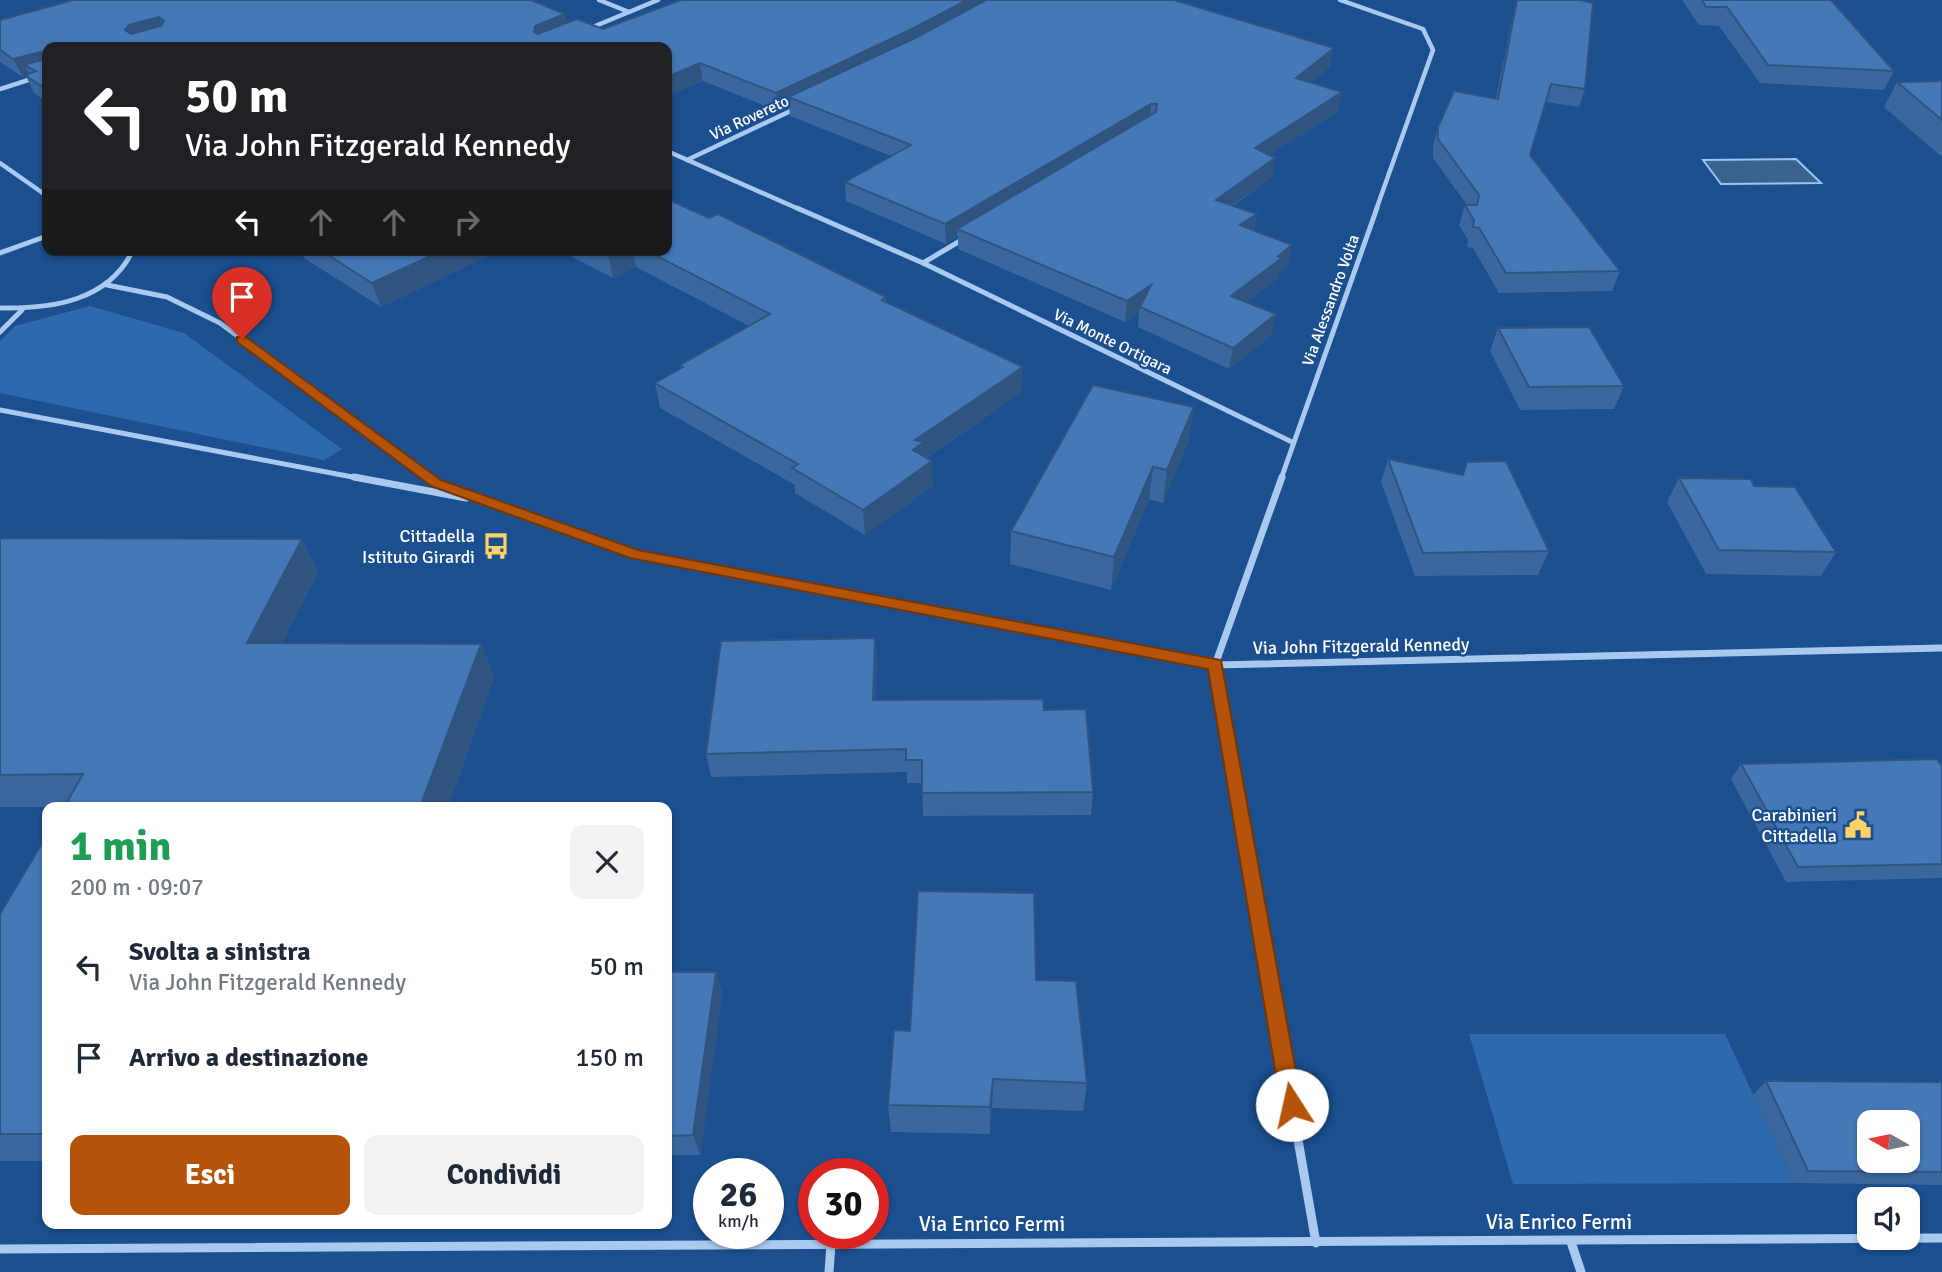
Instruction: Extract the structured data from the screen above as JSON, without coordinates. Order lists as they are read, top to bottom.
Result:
{
  "streets": {
    "street": [
      "Via Rovereto",
      "Via Alessandro Volta",
      "Via Monte Ortigara",
      "Via John Fitzgerald Kennedy",
      "Via Enrico Fermi"
    ]
  },
  "crossings": [
    ["Via Rovereto", "Via Monte Ortigara"],
    ["Via Alessandro Volta", "Via Monte Ortigara"],
    ["Via Alessandro Volta", "Via John Fitzgerald Kennedy"]
  ],
  "places": {
    "bus stop": ["Cittadella Istituto Girardi"],
    "public building": ["Carabinieri Cittadella"]
  },
  "north": "left",
  "page": {
    "turn": ["50 m", "Via John Fitzgerald Kennedy"],
    "heading": ["1 min", "200 m · 09:07"],
    "list": [
      {
        "name": "Svolta a sinistra",
        "note": "Via John Fitzgerald Kennedy",
        "value": "50 m"
      },
      {
        "name": "Arrivo a destinazione",
        "value": "150 m"
      }
    ],
    "buttons": ["Esci", "Condividi"],
    "speed": "26 km/h",
    "limit": "30"
  }
}
